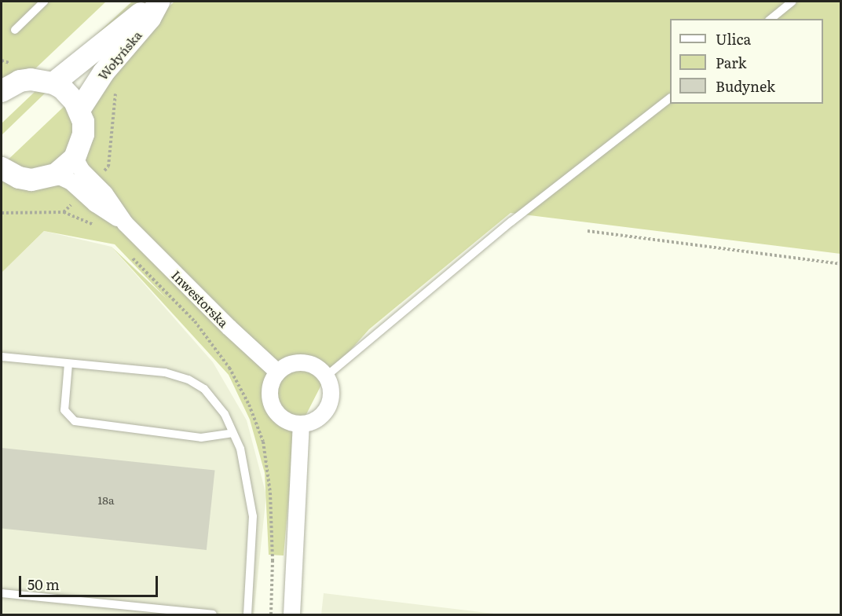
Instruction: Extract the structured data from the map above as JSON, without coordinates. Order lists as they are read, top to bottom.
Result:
{
  "streets": {
    "main road": ["Wołyńska"],
    "street": ["Inwestorska"]
  },
  "house_numbers": ["18a"],
  "legend": ["Ulica", "Park", "Budynek"],
  "scale_bar": "50 m"
}
